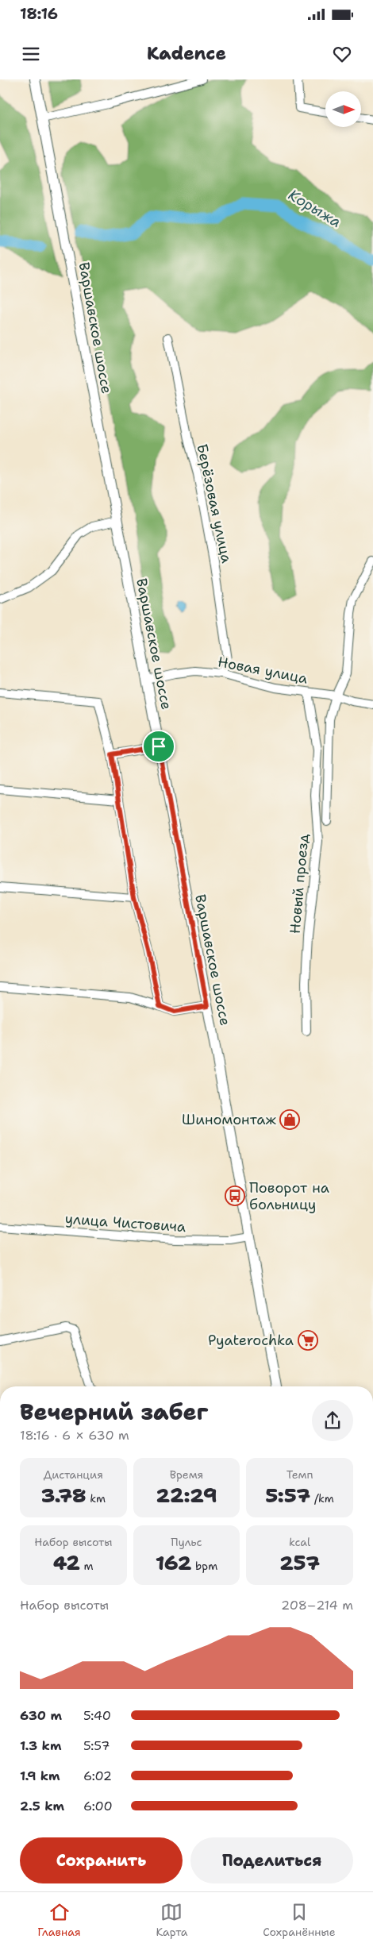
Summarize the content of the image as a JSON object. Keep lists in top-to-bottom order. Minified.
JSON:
{"streets":{"main road":["Варшавское шоссе"],"street":["Берёзовая улица","Новая улица","Новый проезд","улица Чистовича"]},"crossings":[["Варшавское шоссе","Новая улица"],["Варшавское шоссе","улица Чистовича"],["Берёзовая улица","Новая улица"],["Новая улица","Новый проезд"]],"water":["Корыжа"],"places":{"shop":["Шиномонтаж"],"bus stop":["Поворот на больницу"],"supermarket":["Pyaterochka"]},"north":"right","page":{"status":"18:16","header":"Kadence","heading":["Вечерний забег","18:16 · 6 × 630 m"],"stats":[["Дистанция","3.78 km"],["Время","22:29"],["Темп","5:57 /km"],["Набор высоты","42 m"],["Пульс","162 bpm"],["kcal","257"]],"chart":["Набор высоты","208–214 m"],"list":[{"name":"630 m","note":"5:40"},{"name":"1.3 km","note":"5:57"},{"name":"1.9 km","note":"6:02"},{"name":"2.5 km","note":"6:00"}],"buttons":["Сохранить","Поделиться"],"tabs":["Главная","Карта","Сохранённые"]}}
